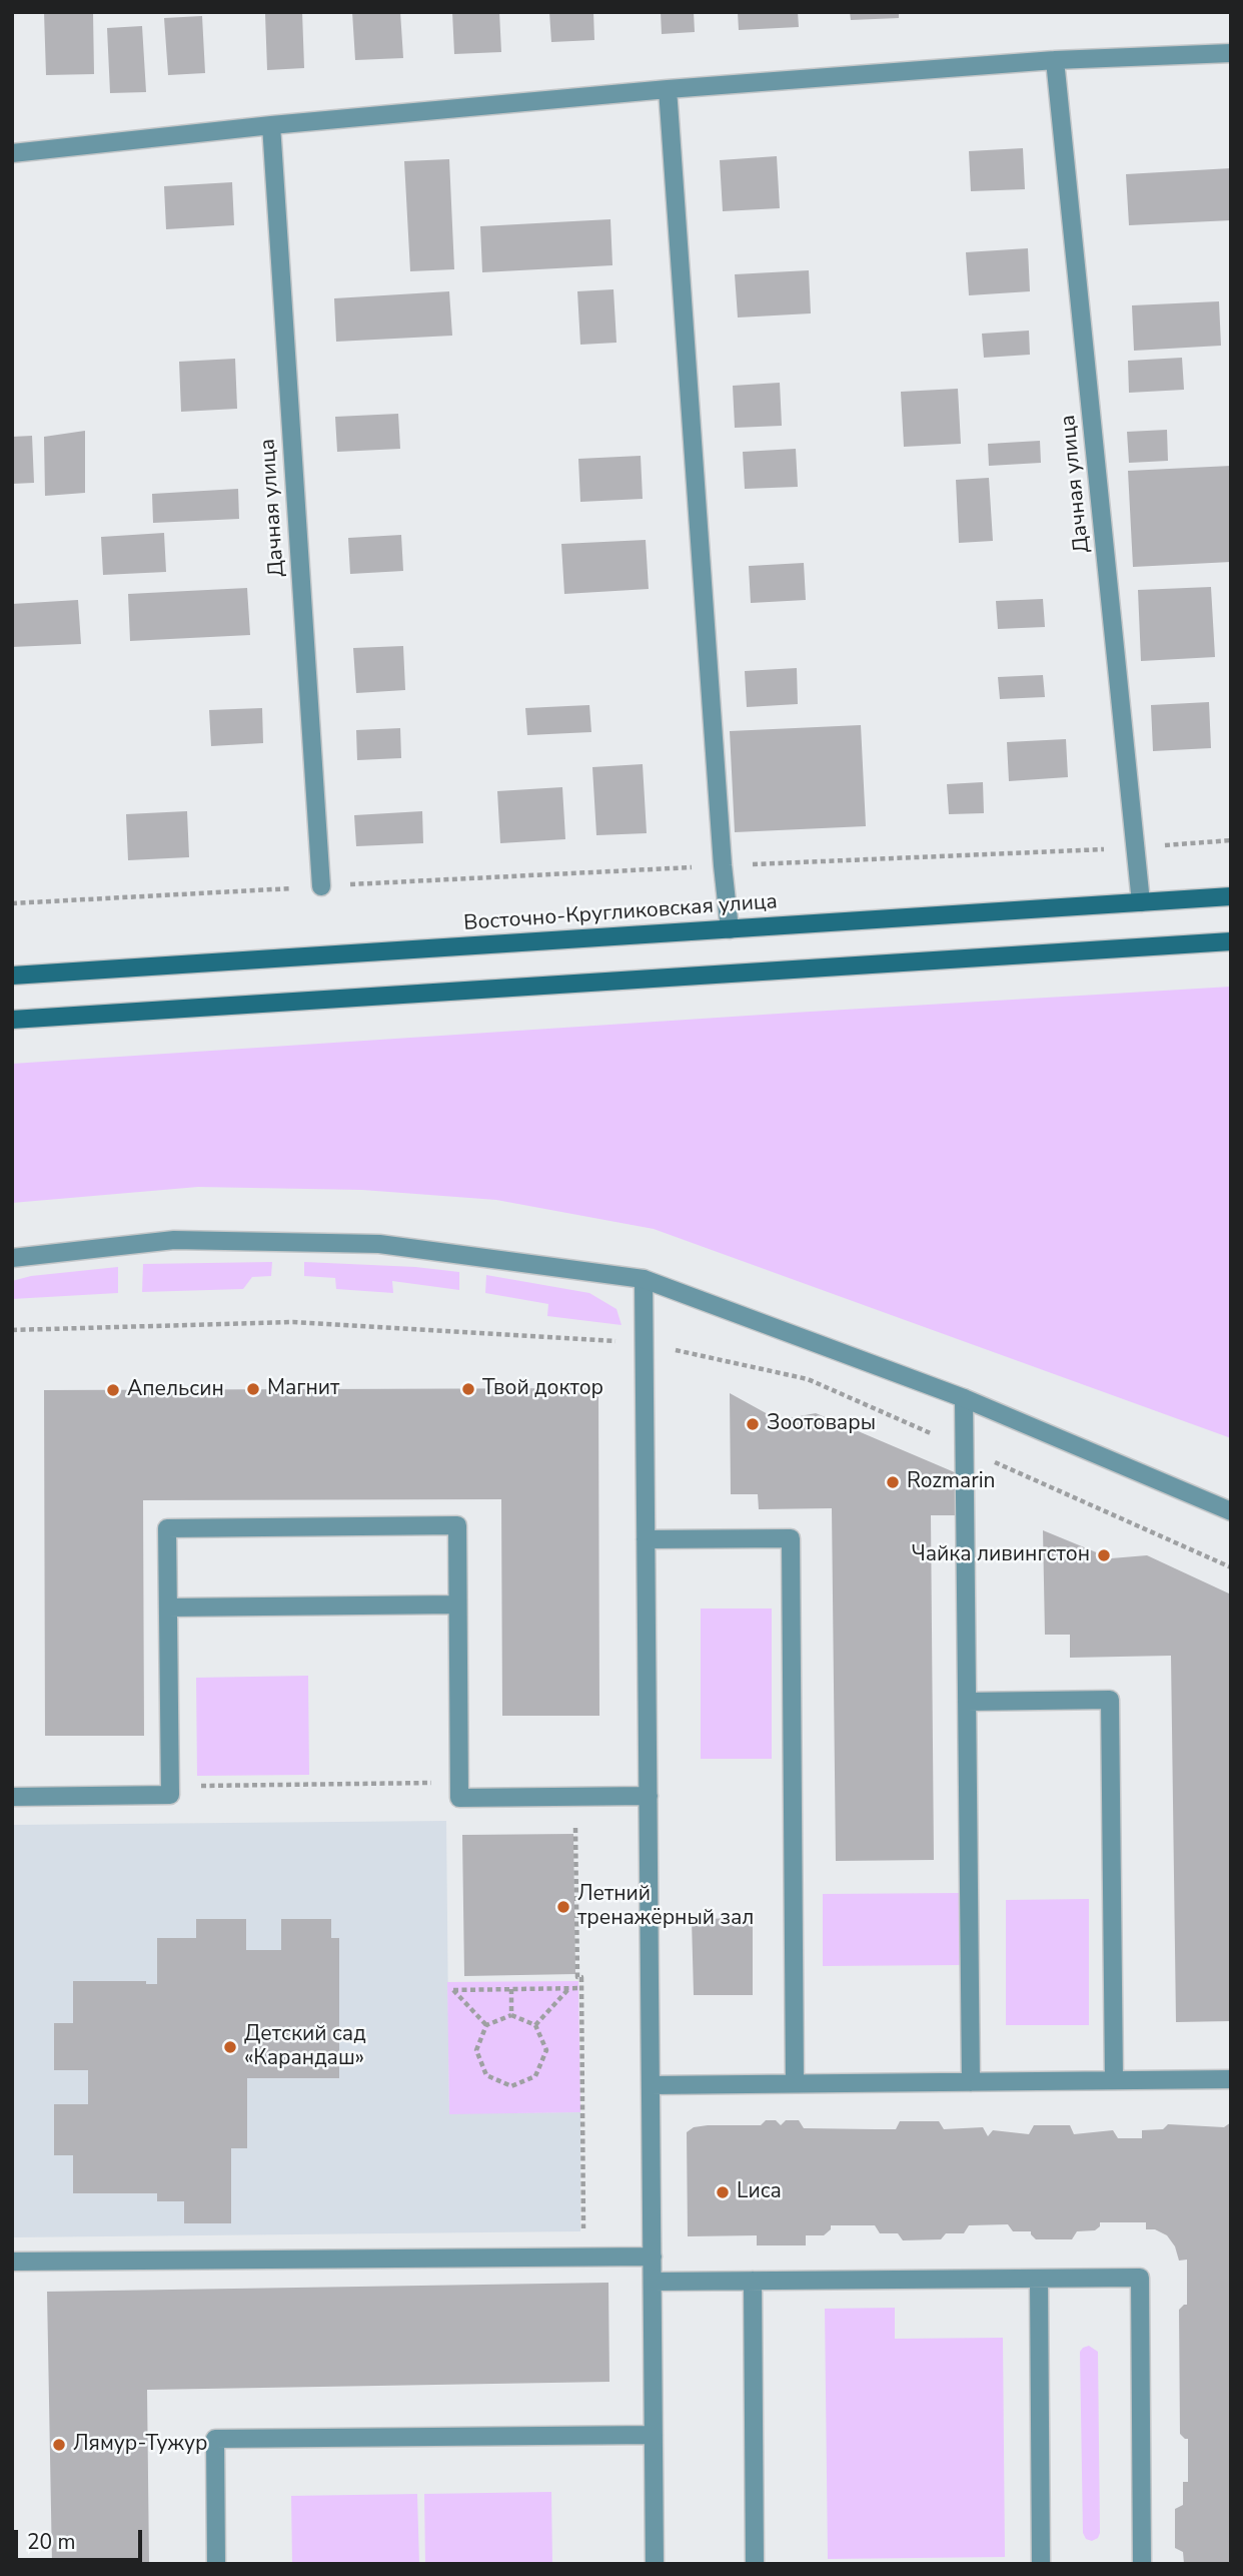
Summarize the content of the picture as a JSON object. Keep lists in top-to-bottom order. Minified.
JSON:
{"streets":{"main road":["Восточно-Кругликовская улица"],"street":["Дачная улица"]},"crossings":[["Дачная улица","Восточно-Кругликовская улица"]],"places":["Магнит","Твой доктор","Апельсин","Зоотовары","Rozmarin","Чайка ливингстон","Летний тренажёрный зал","Детский сад «Карандаш»","Lиса","Лямур-Тужур"],"scale_bar":"20 m"}
